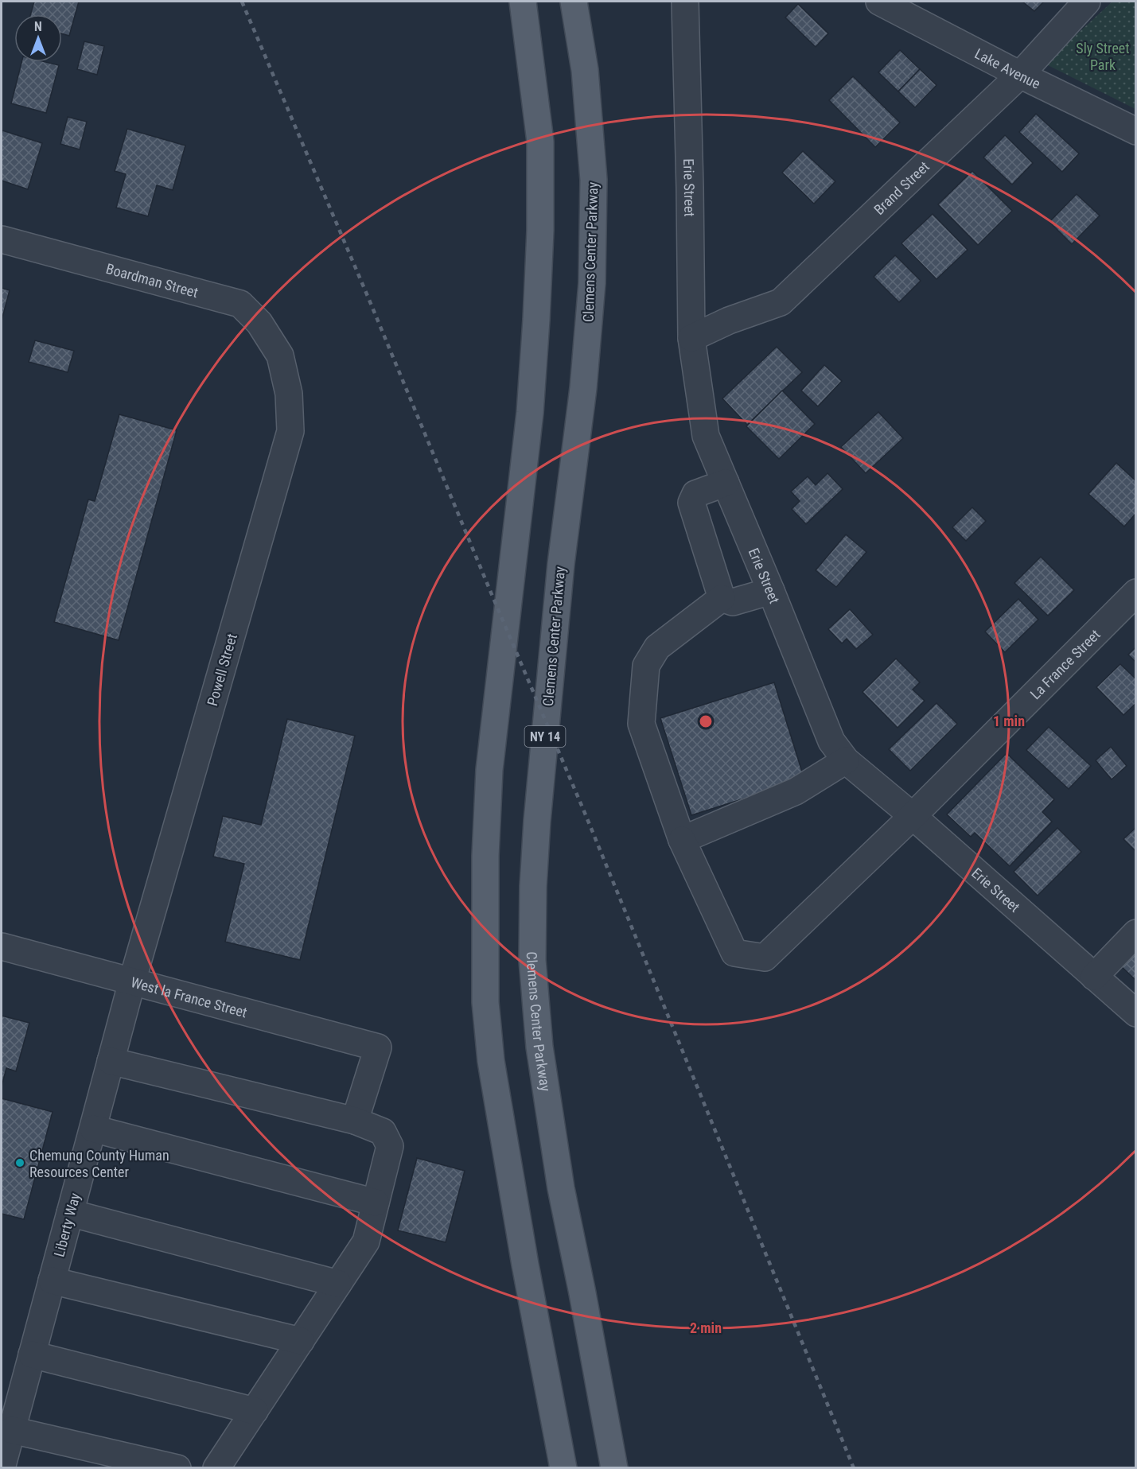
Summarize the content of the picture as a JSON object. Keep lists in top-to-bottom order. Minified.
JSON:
{"streets":{"main road":["Clemens Center Parkway","NY 14"],"street":["Lake Avenue","Erie Street","Brand Street","Boardman Street","La France Street","Powell Street","West la France Street","Liberty Way"]},"crossings":[["Lake Avenue","Brand Street"],["Erie Street","Brand Street"],["Erie Street","La France Street"],["Boardman Street","Powell Street"],["Powell Street","West la France Street"],["Powell Street","Liberty Way"],["West la France Street","Liberty Way"]],"parks":["Sly Street Park"],"places":["Chemung County Human Resources Center"],"north":"top","rings":["1 min","2 min"]}
